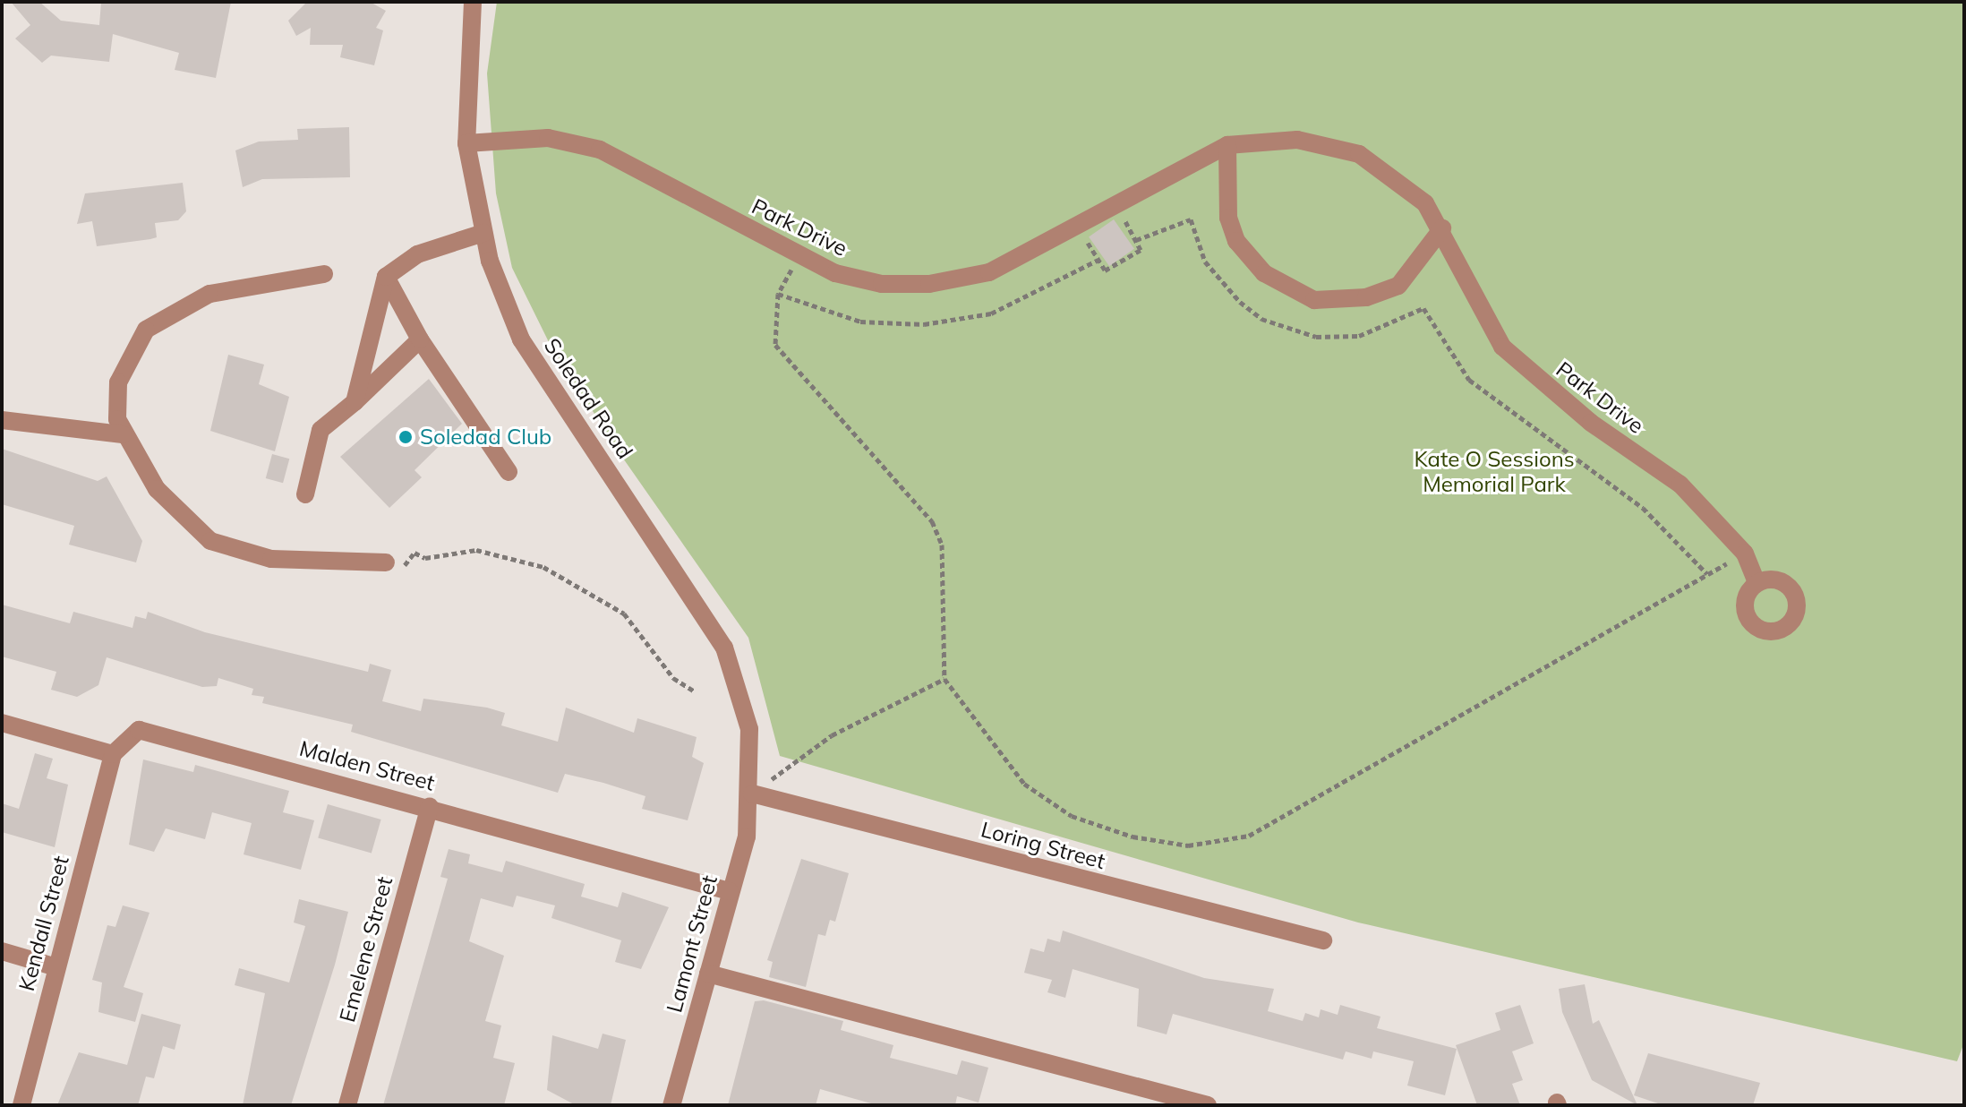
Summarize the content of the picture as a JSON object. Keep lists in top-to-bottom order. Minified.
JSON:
{"streets":{"street":["Park Drive","Soledad Road","Malden Street","Loring Street","Kendall Street","Lamont Street","Emelene Street"]},"crossings":[["Park Drive","Soledad Road"],["Soledad Road","Loring Street"],["Soledad Road","Lamont Street"],["Malden Street","Kendall Street"],["Malden Street","Lamont Street"],["Malden Street","Emelene Street"],["Loring Street","Lamont Street"]],"parks":["Kate O Sessions Memorial Park"],"places":["Soledad Club"]}
